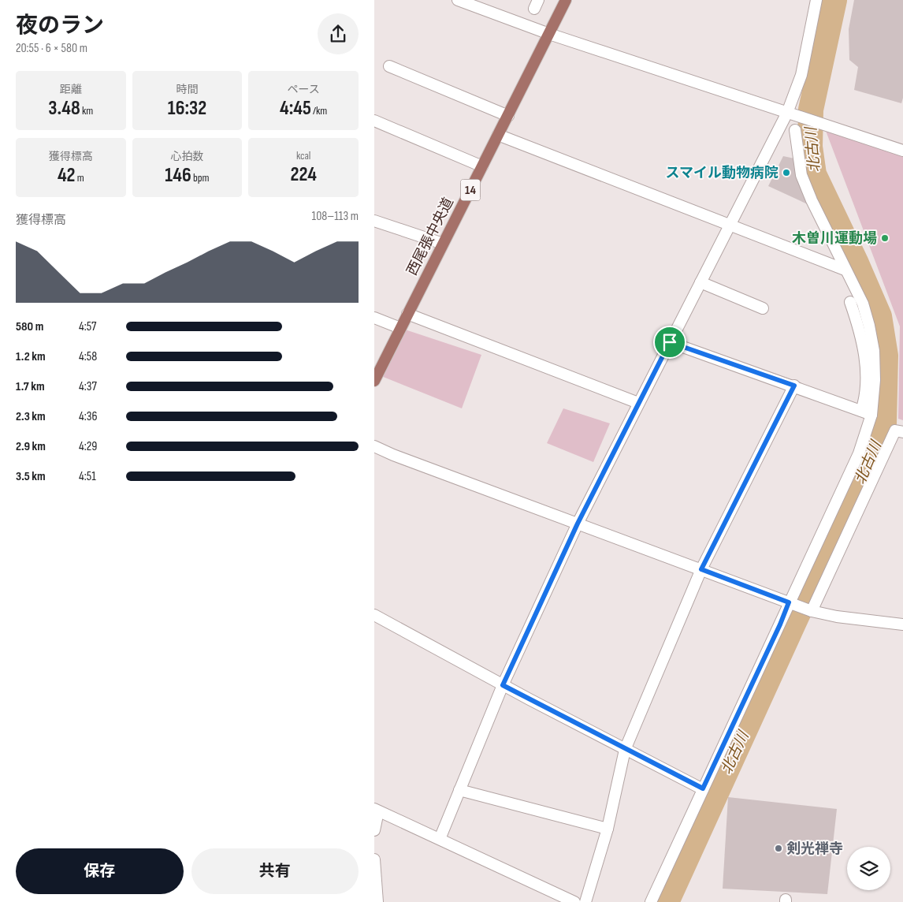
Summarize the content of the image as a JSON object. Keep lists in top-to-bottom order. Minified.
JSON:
{"streets":{"main road":["14","西尾張中央道"]},"water":["北古川"],"places":["スマイル動物病院","木曽川運動場","剣光禅寺"],"page":{"heading":["夜のラン","20:55 · 6 × 580 m"],"stats":[["距離","3.48 km"],["時間","16:32"],["ペース","4:45 /km"],["獲得標高","42 m"],["心拍数","146 bpm"],["kcal","224"]],"chart":["獲得標高","108–113 m"],"list":[{"name":"580 m","note":"4:57"},{"name":"1.2 km","note":"4:58"},{"name":"1.7 km","note":"4:37"},{"name":"2.3 km","note":"4:36"},{"name":"2.9 km","note":"4:29"},{"name":"3.5 km","note":"4:51"}],"buttons":["保存","共有"]}}
